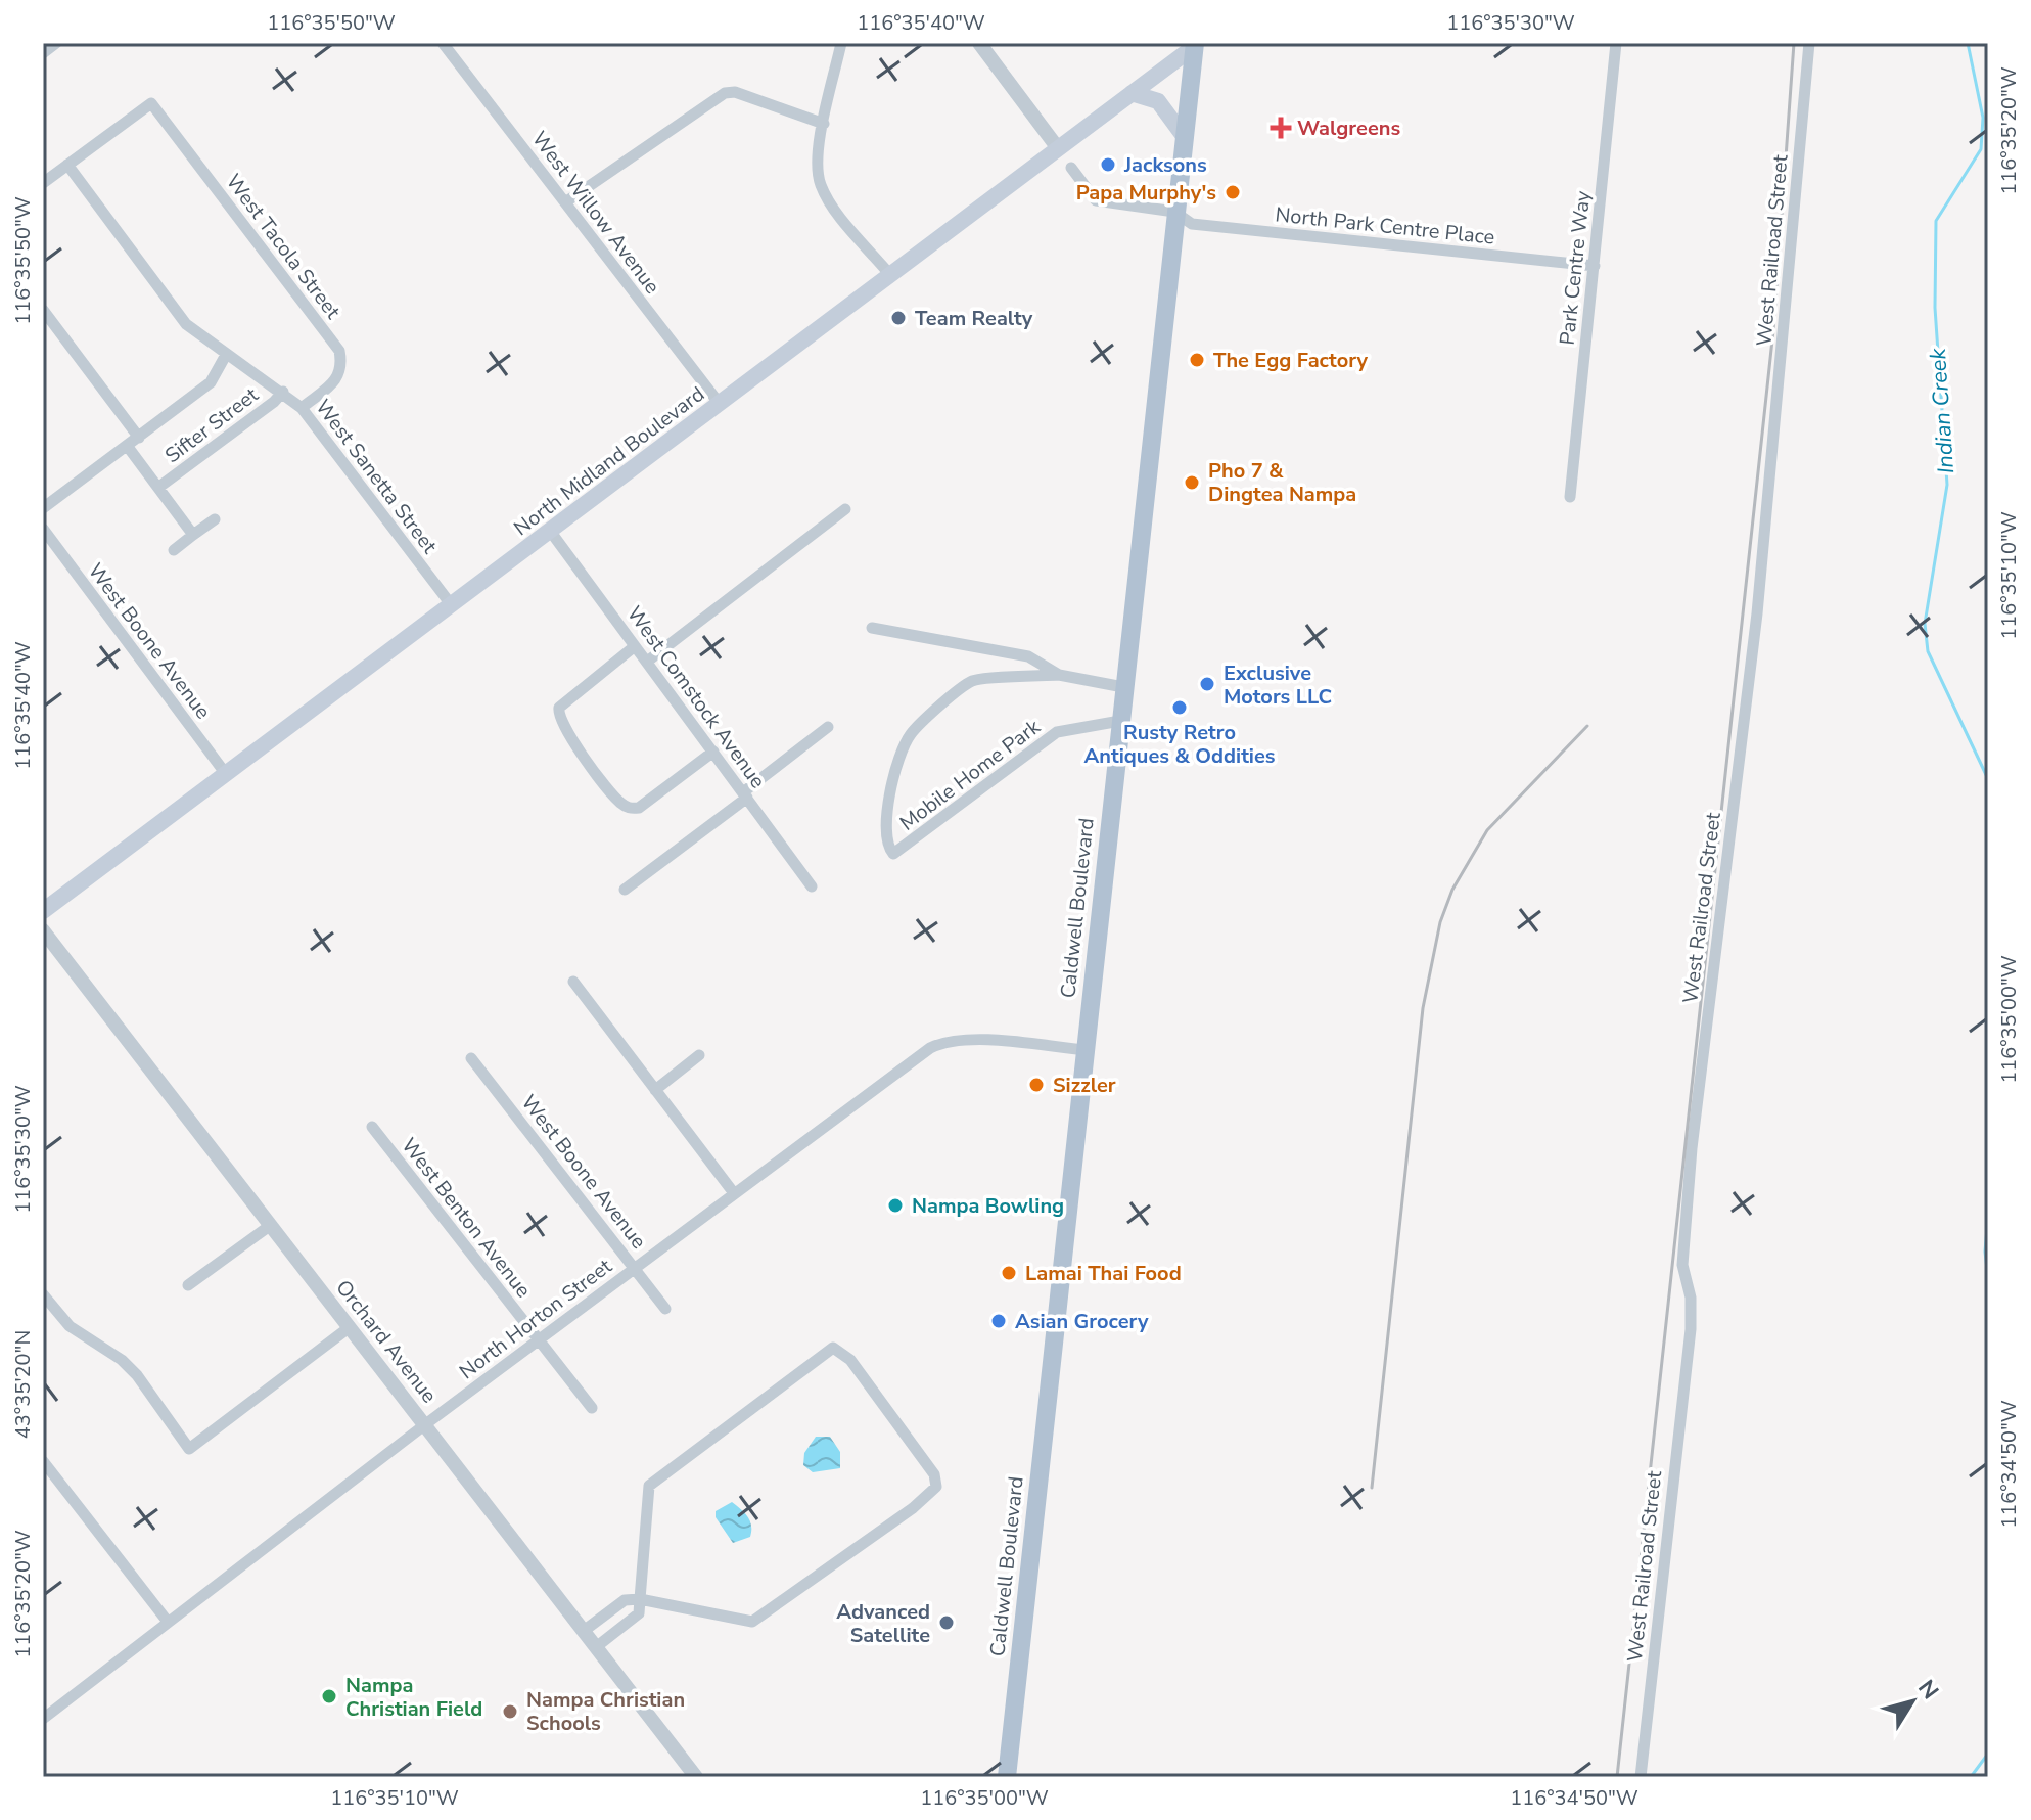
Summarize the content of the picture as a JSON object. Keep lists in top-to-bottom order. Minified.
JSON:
{"streets":{"main road":["North Midland Boulevard","Caldwell Boulevard"],"street":["West Willow Avenue","North Park Centre Place","West Tacola Street","West Railroad Street","Park Centre Way","Sifter Street","West Sanetta Street","West Boone Avenue","West Comstock Avenue","Mobile Home Park","West Benton Avenue","North Horton Street","Orchard Avenue"]},"crossings":[["West Willow Avenue","North Midland Boulevard"],["North Park Centre Place","Park Centre Way"],["North Park Centre Place","Caldwell Boulevard"],["West Tacola Street","West Sanetta Street"],["Sifter Street","West Sanetta Street"],["North Midland Boulevard","West Sanetta Street"],["North Midland Boulevard","West Boone Avenue"],["North Midland Boulevard","West Comstock Avenue"],["North Midland Boulevard","Caldwell Boulevard"],["West Boone Avenue","North Horton Street"],["Mobile Home Park","Caldwell Boulevard"],["Caldwell Boulevard","North Horton Street"],["West Benton Avenue","North Horton Street"],["North Horton Street","Orchard Avenue"]],"water":["Indian Creek"],"places":{"health":["Walgreens"],"other":["Jacksons","Papa Murphy's","Team Realty","The Egg Factory","Pho 7 & Dingtea Nampa","Exclusive Motors LLC","Rusty Retro Antiques & Oddities","Sizzler","Nampa Bowling","Lamai Thai Food","Asian Grocery","Advanced Satellite","Nampa Christian Field","Nampa Christian Schools"]},"north":"top right","coordinates":["116°35'50\"W","116°35'40\"W","116°35'30\"W","116°35'20\"W","116°35'10\"W","116°35'00\"W","43°35'20\"N","116°34'50\"W"]}
